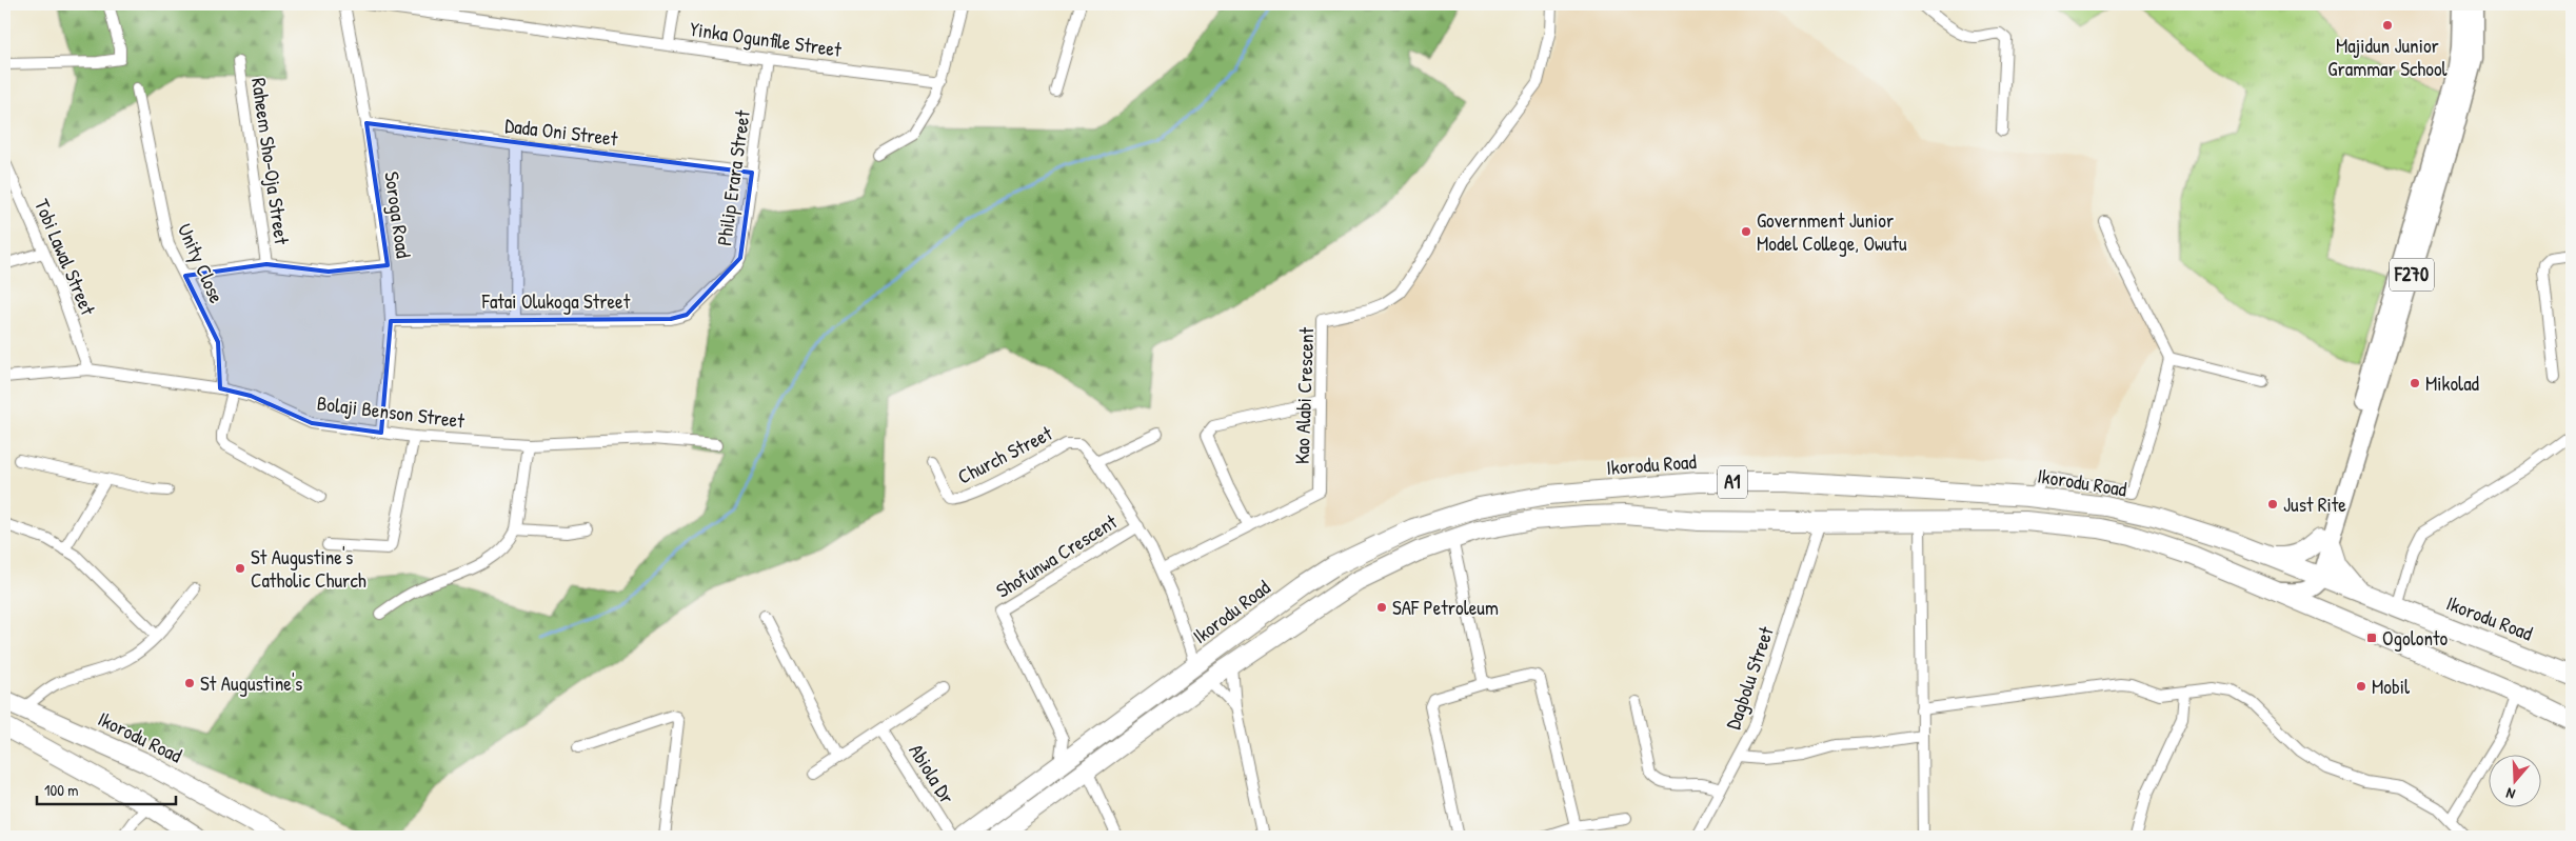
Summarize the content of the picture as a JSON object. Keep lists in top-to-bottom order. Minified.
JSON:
{"streets":{"highway":["Ikorodu Road","A1"],"main road":["F270"],"street":["Yinka Ogunfile Street","Dada Oni Street","Raheem Sho-Oja Street","Philip Erara Street","Soroga Road","Tobi Lawal Street","Unity Close","Fatai Olukoga Street","Kao Alabi Crescent","Bolaji Benson Street","Church Street","Shofunwa Crescent","Dagbolu Street","Abiola Dr"]},"crossings":[["Yinka Ogunfile Street","Philip Erara Street"],["Dada Oni Street","Philip Erara Street"],["Dada Oni Street","Soroga Road"],["Philip Erara Street","Fatai Olukoga Street"],["Soroga Road","Fatai Olukoga Street"],["Soroga Road","Bolaji Benson Street"],["Tobi Lawal Street","Bolaji Benson Street"],["Unity Close","Bolaji Benson Street"],["F270","Ikorodu Road"],["Kao Alabi Crescent","Church Street"],["Church Street","Ikorodu Road"],["Church Street","Shofunwa Crescent"],["Ikorodu Road","Shofunwa Crescent"],["A1","Dagbolu Street"]],"places":{"other":["Majidun Junior Grammar School","Government Junior Model College, Owutu","Mikolad","Just Rite","St Augustine's Catholic Church","SAF Petroleum","St Augustine's","Mobil"],"transit":["Ogolonto"]},"scale_bar":"100 m","north":"bottom"}
